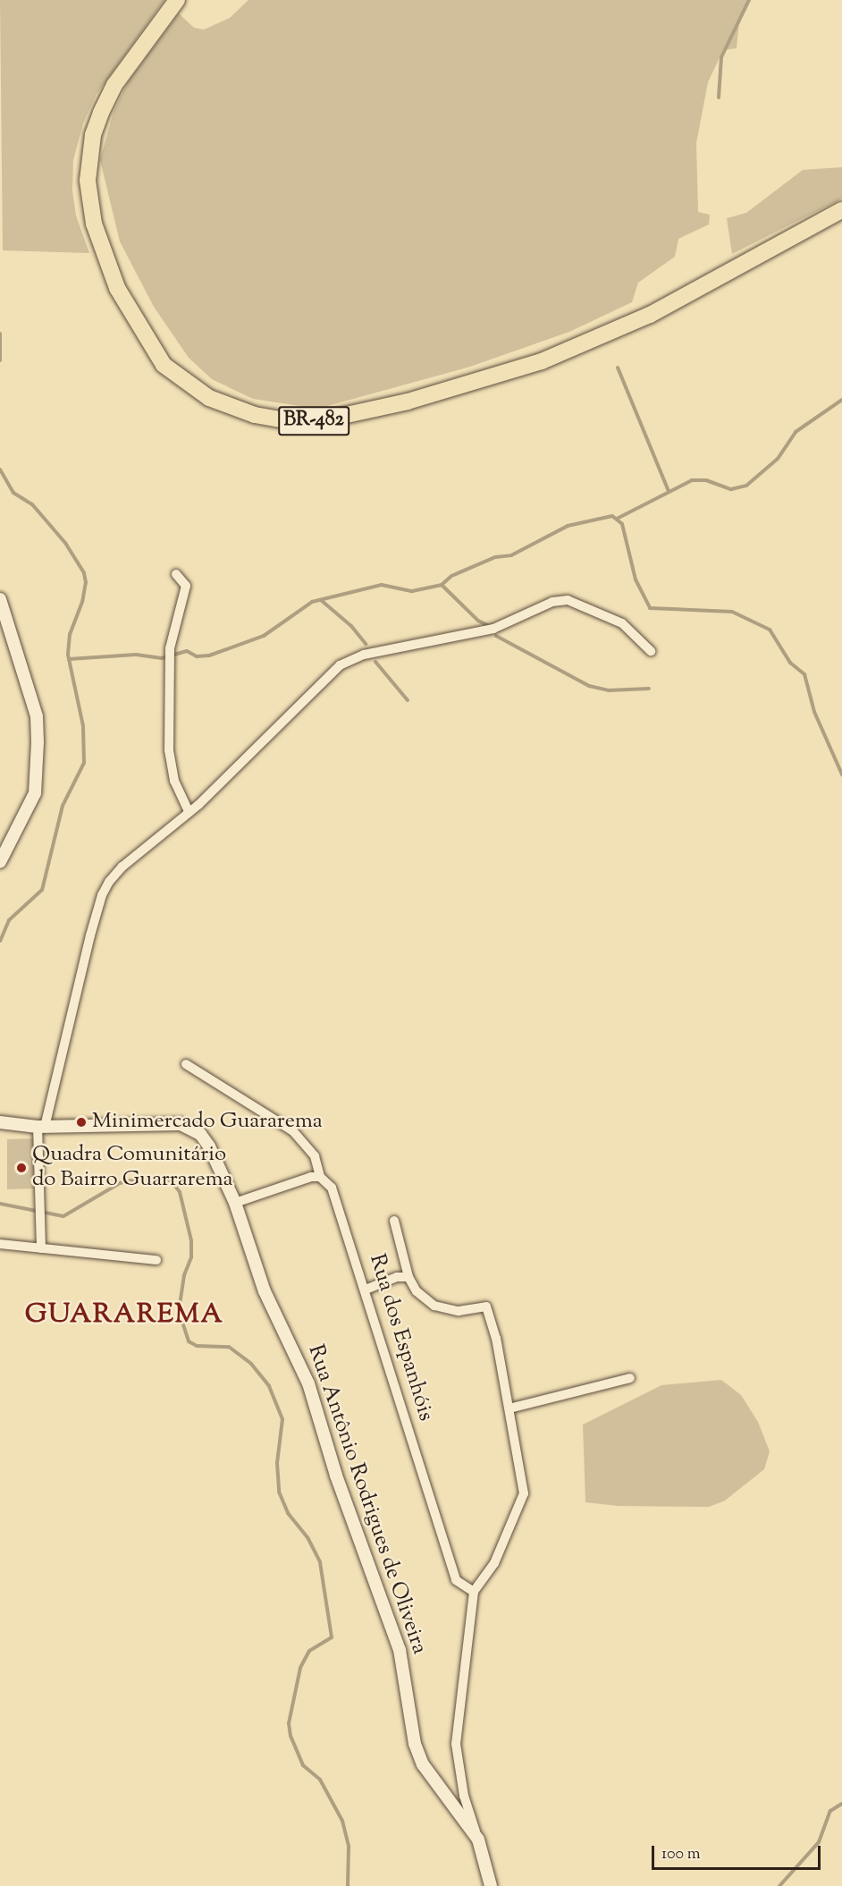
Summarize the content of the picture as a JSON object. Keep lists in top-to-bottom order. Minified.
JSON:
{"streets":{"highway":["BR-482"],"street":["Rua dos Espanhóis","Rua Antônio Rodrigues de Oliveira"]},"districts":["GUARAREMA"],"places":["Minimercado Guararema","Quadra Comunitário do Bairro Guarrarema"],"scale_bar":"100 m"}
